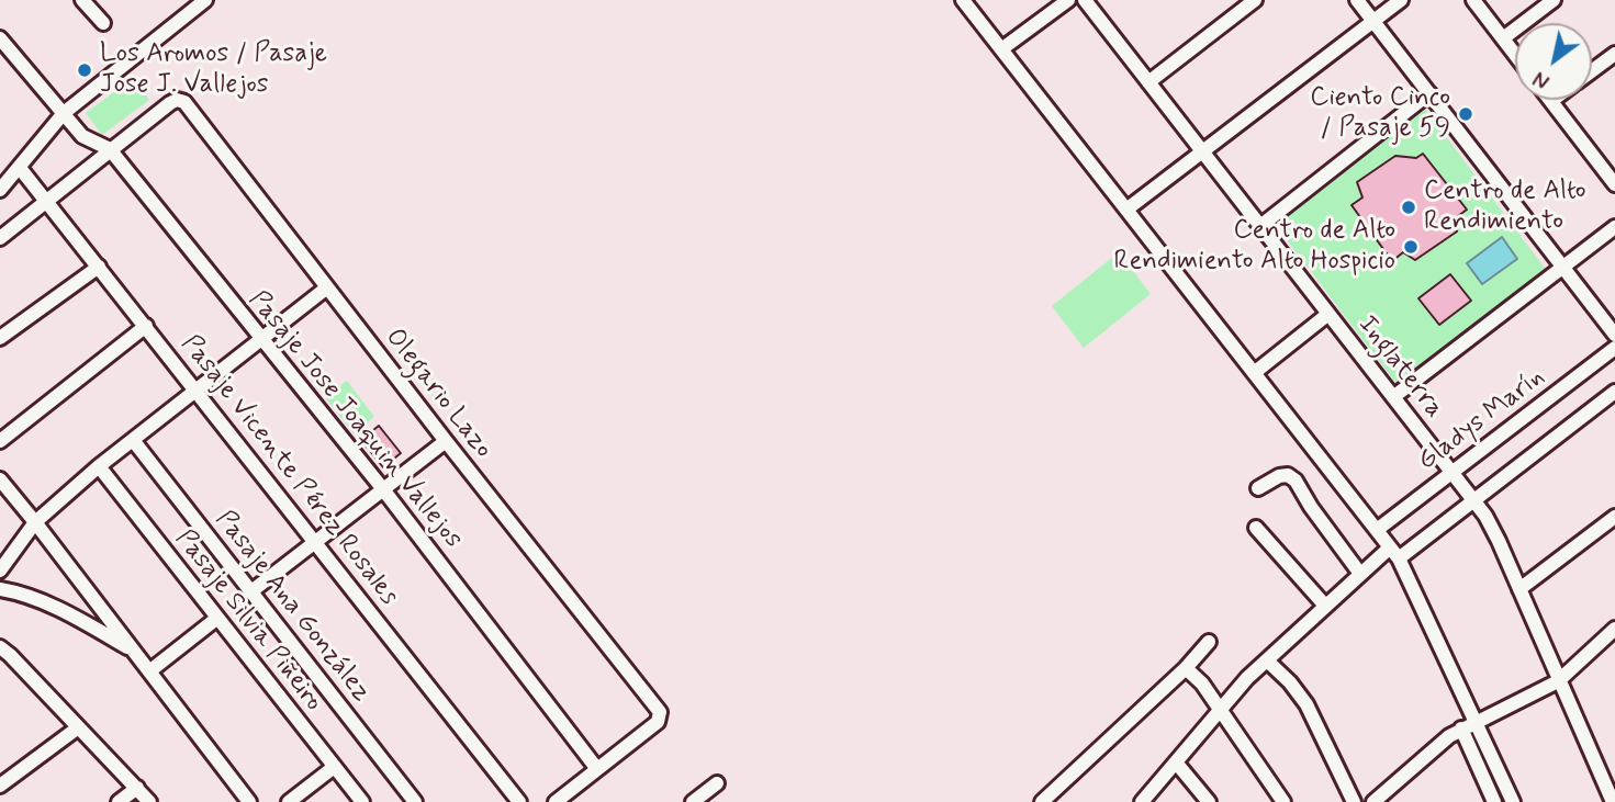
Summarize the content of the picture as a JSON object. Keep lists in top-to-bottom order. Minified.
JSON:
{"streets":{"street":["Inglaterra","Olegario Lazo","Pasaje Jose Joaquin Vallejos","Gladys Marín","Pasaje Vicente Pérez Rosales","Pasaje Ana González","Pasaje Silvia Piñeiro"]},"crossings":[["Inglaterra","Gladys Marín"],["Olegario Lazo","Pasaje Jose Joaquin Vallejos"]],"places":["Los Aromos / Pasaje Jose J. Vallejos","Ciento Cinco / Pasaje 59","Centro de Alto Rendimiento","Centro de Alto Rendimiento Alto Hospicio"],"north":"bottom left"}
